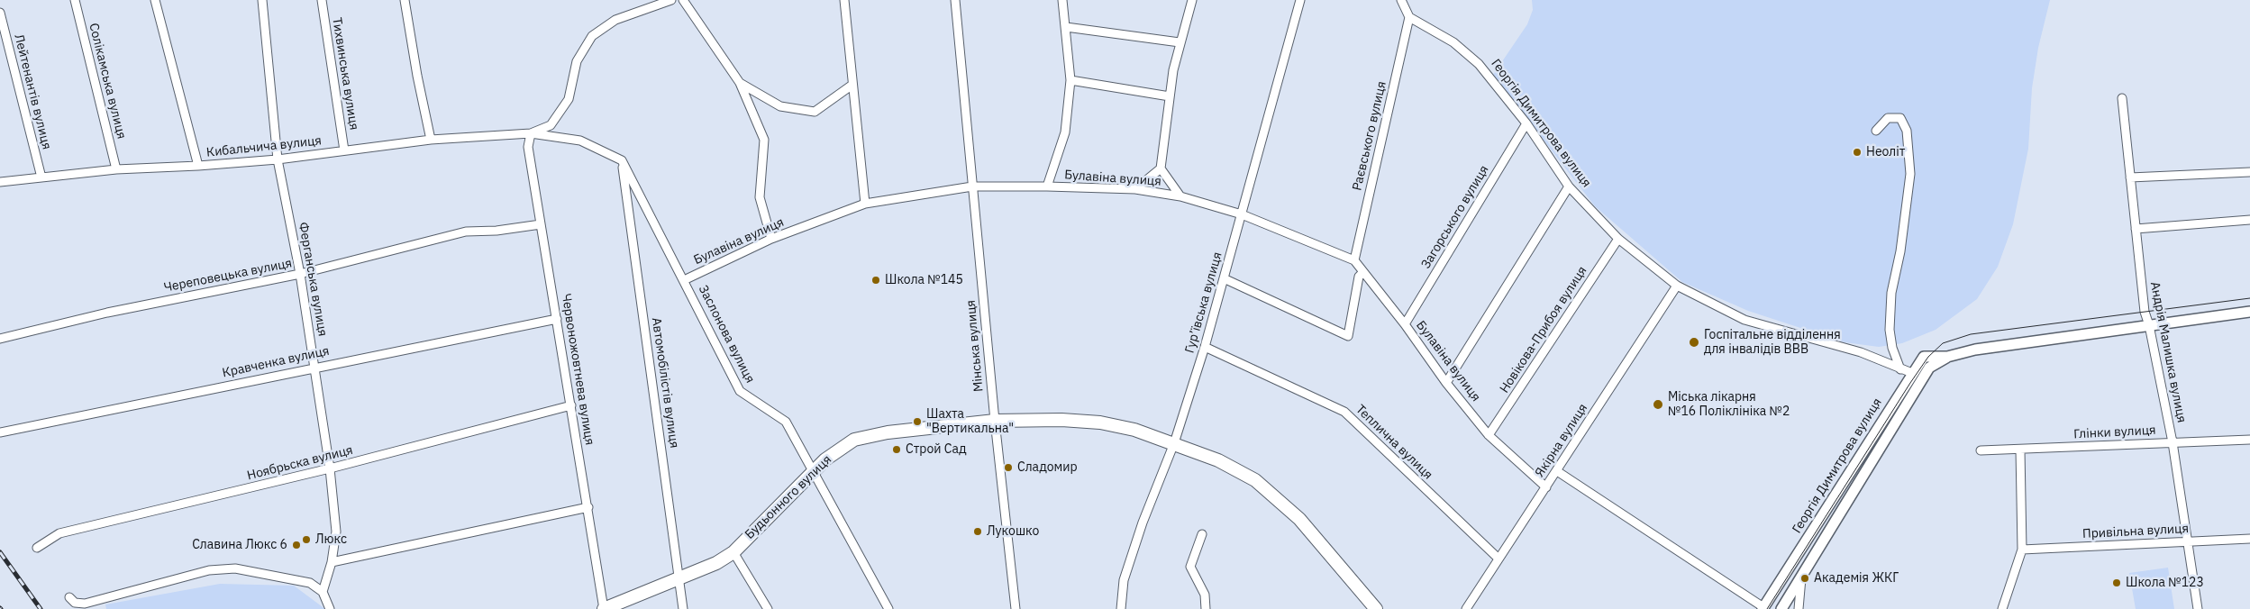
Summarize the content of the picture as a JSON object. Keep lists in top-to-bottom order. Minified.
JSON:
{"streets":{"main road":["Будьонного вулиця"],"street":["Тихвинська вулиця","Солікамська вулиця","Лейтенантів вулиця","Георгія Димитрова вулиця","Раєвського вулиця","Кибальчича вулиця","Булавіна вулиця","Загорського вулиця","Череповецька вулиця","Ферганська вулиця","Гур’ївська вулиця","Новікова-Прибоя вулиця","Заслонова вулиця","Мінська вулиця","Андрія Малишка вулиця","Кравченка вулиця","Червоножовтнева вулиця","Автомобілістів вулиця","Глінки вулиця","Якірна вулиця","Теплична вулиця","Ноябрьска вулиця","Привільна вулиця"]},"crossings":[["Тихвинська вулиця","Кибальчича вулиця"],["Солікамська вулиця","Кибальчича вулиця"],["Лейтенантів вулиця","Кибальчича вулиця"],["Георгія Димитрова вулиця","Раєвського вулиця"],["Георгія Димитрова вулиця","Загорського вулиця"],["Георгія Димитрова вулиця","Новікова-Прибоя вулиця"],["Георгія Димитрова вулиця","Андрія Малишка вулиця"],["Георгія Димитрова вулиця","Якірна вулиця"],["Раєвського вулиця","Булавіна вулиця"],["Кибальчича вулиця","Ферганська вулиця"],["Кибальчича вулиця","Червоножовтнева вулиця"],["Булавіна вулиця","Загорського вулиця"],["Булавіна вулиця","Гур’ївська вулиця"],["Булавіна вулиця","Новікова-Прибоя вулиця"],["Булавіна вулиця","Заслонова вулиця"],["Булавіна вулиця","Мінська вулиця"],["Булавіна вулиця","Якірна вулиця"],["Череповецька вулиця","Ферганська вулиця"],["Череповецька вулиця","Червоножовтнева вулиця"],["Ферганська вулиця","Кравченка вулиця"],["Ферганська вулиця","Ноябрьска вулиця"],["Гур’ївська вулиця","Теплична вулиця"],["Гур’ївська вулиця","Будьонного вулиця"],["Заслонова вулиця","Автомобілістів вулиця"],["Заслонова вулиця","Будьонного вулиця"],["Мінська вулиця","Будьонного вулиця"],["Андрія Малишка вулиця","Глінки вулиця"],["Андрія Малишка вулиця","Привільна вулиця"],["Кравченка вулиця","Червоножовтнева вулиця"],["Червоножовтнева вулиця","Ноябрьска вулиця"],["Червоножовтнева вулиця","Будьонного вулиця"],["Автомобілістів вулиця","Будьонного вулиця"],["Якірна вулиця","Теплична вулиця"]],"places":["Неоліт","Школа №145","Госпітальне відділення для інвалідів ВВВ","Міська лікарня №16 Поліклініка №2","Шахта \"Вертикальна\"","Строй Сад","Сладомир","Лукошко","Люкс","Славина Люкс 6","Академія ЖКГ","Школа №123"]}
